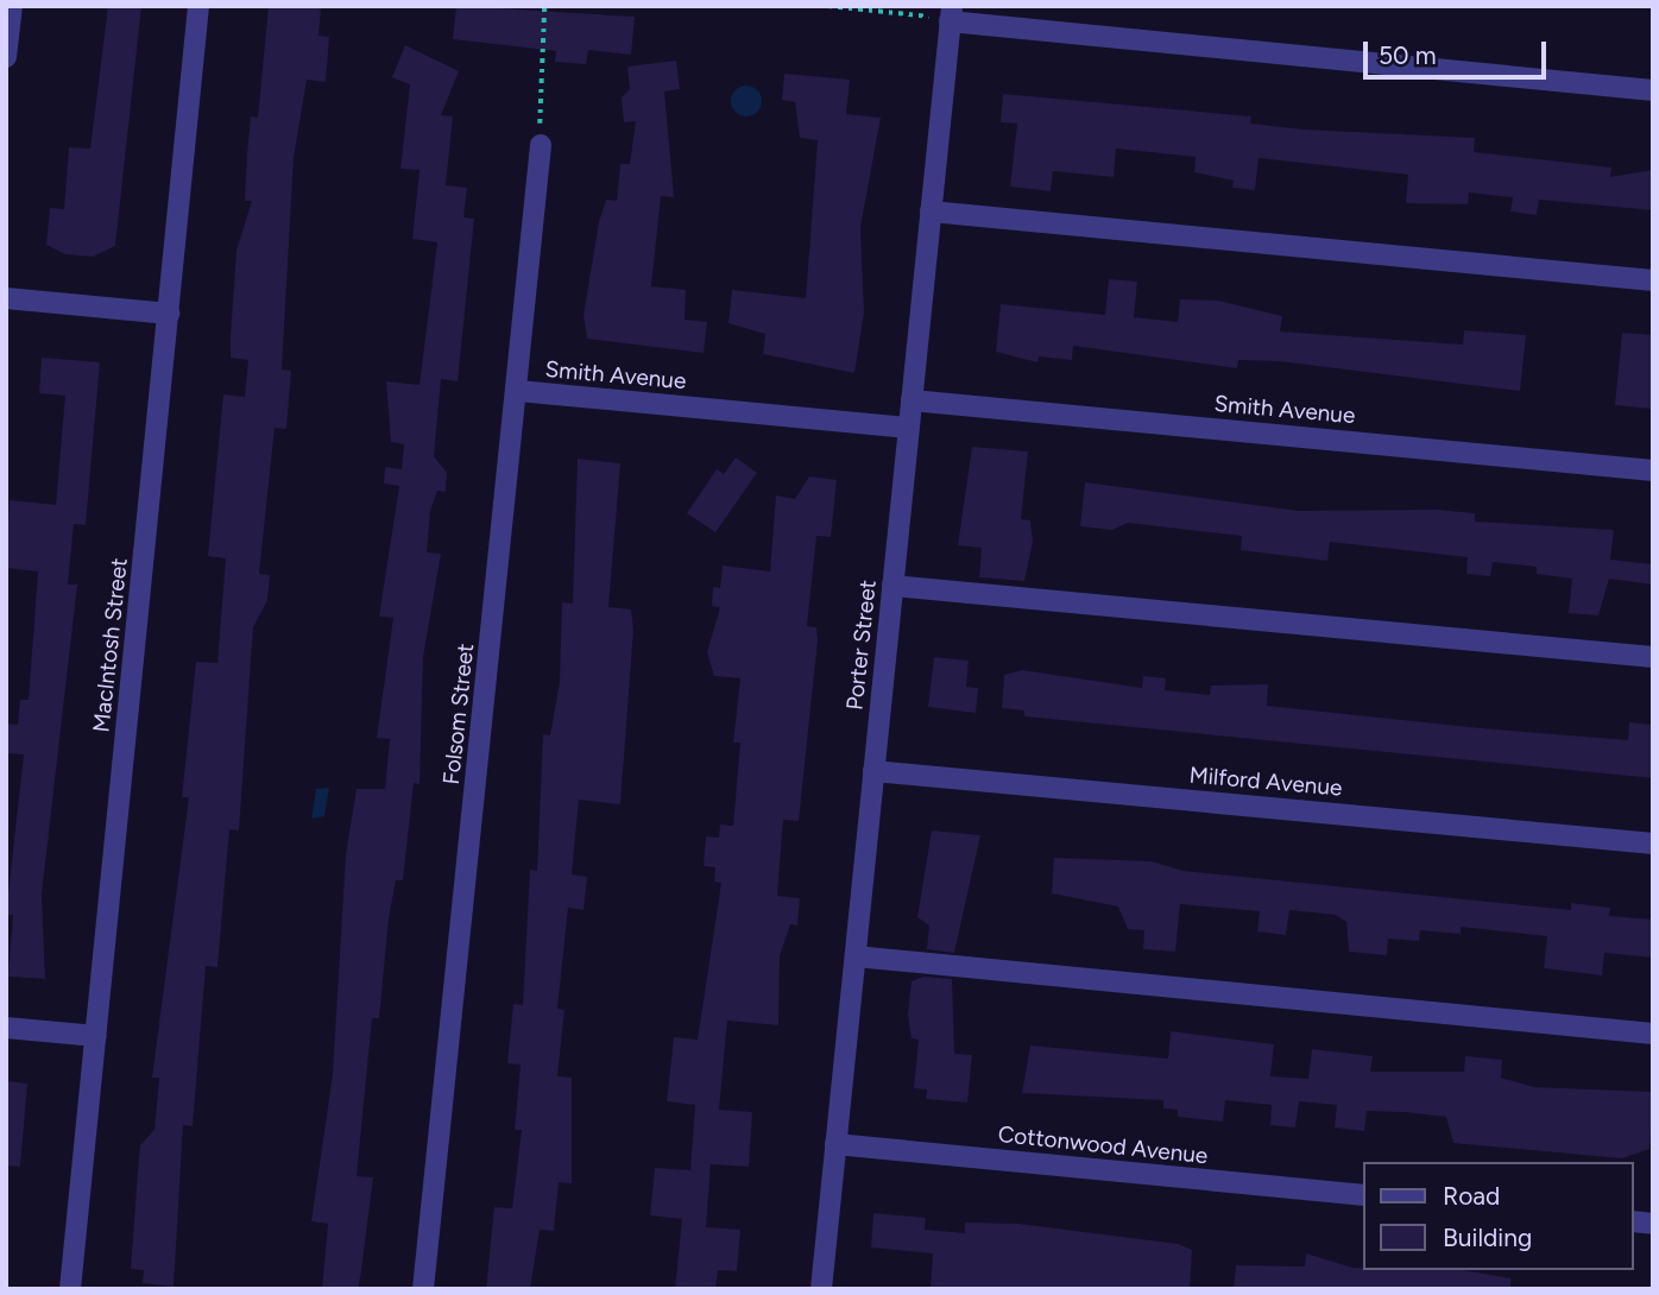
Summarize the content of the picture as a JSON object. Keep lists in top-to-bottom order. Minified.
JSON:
{"streets":{"street":["Smith Avenue","MacIntosh Street","Porter Street","Folsom Street","Milford Avenue","Cottonwood Avenue"]},"crossings":[["Smith Avenue","Porter Street"],["Smith Avenue","Folsom Street"],["Porter Street","Milford Avenue"],["Porter Street","Cottonwood Avenue"]],"legend":["Road","Building"],"scale_bar":"50 m"}
